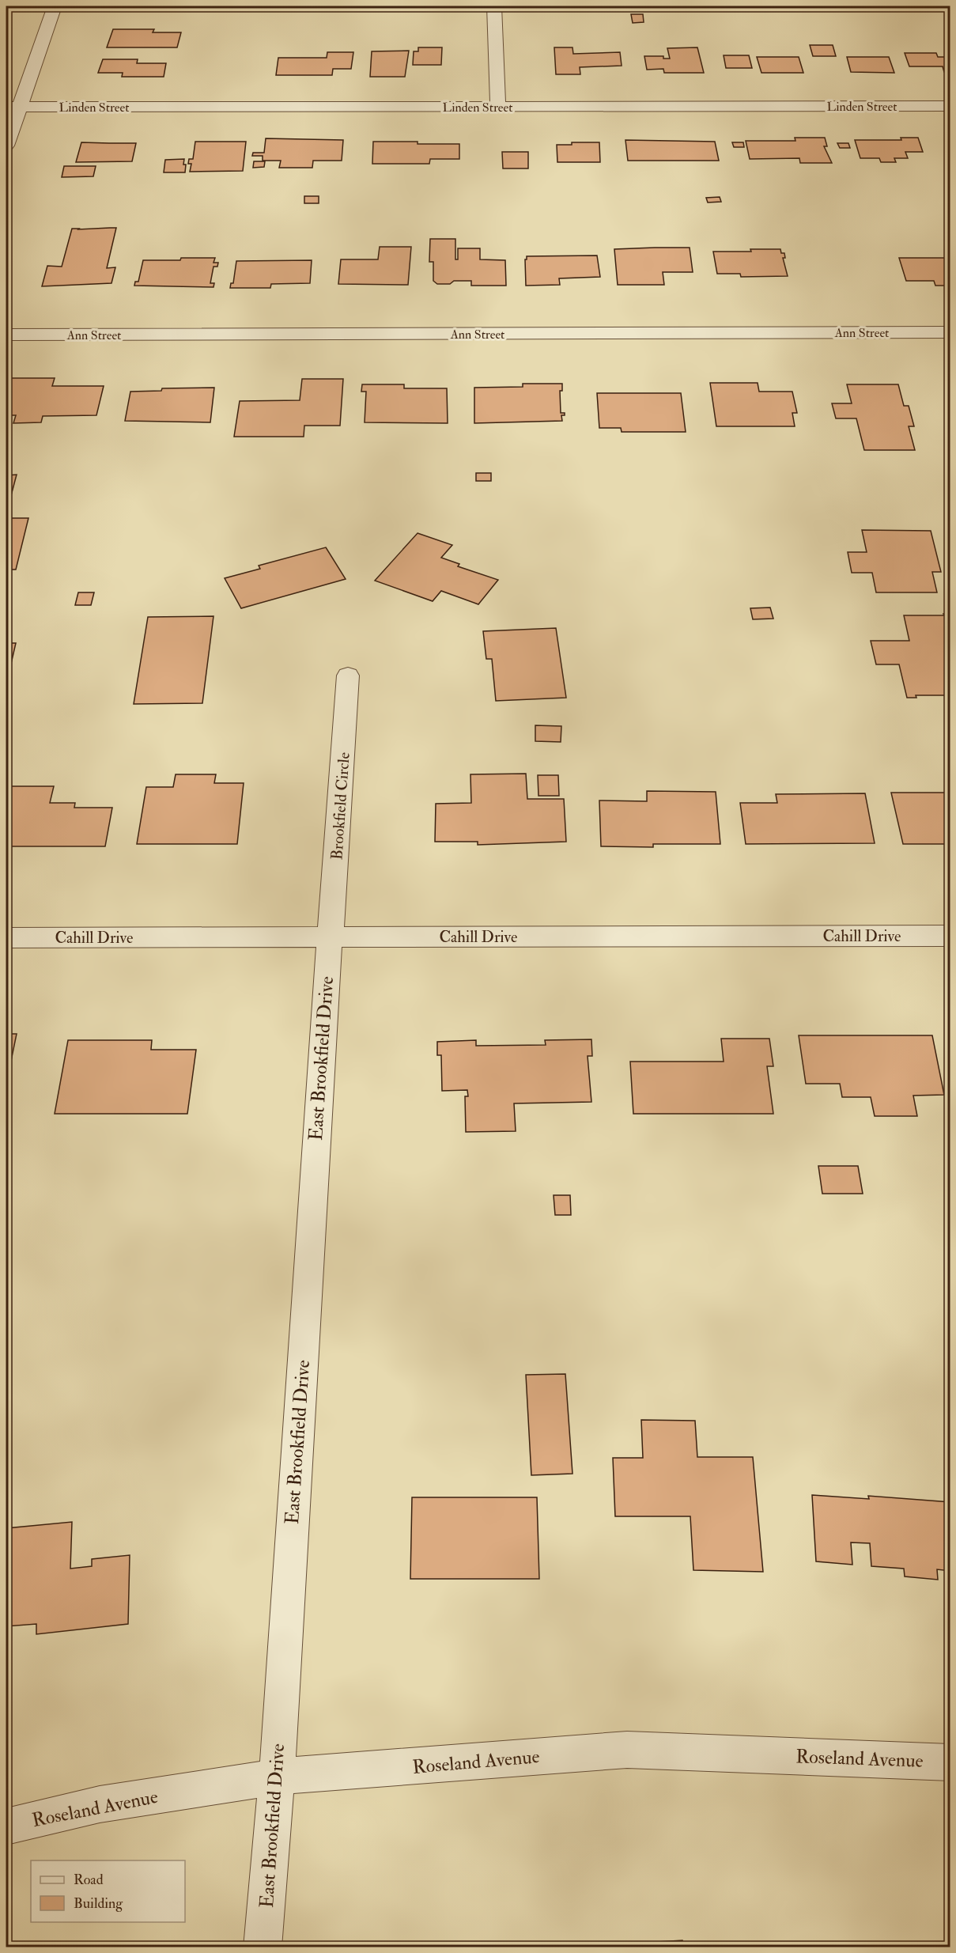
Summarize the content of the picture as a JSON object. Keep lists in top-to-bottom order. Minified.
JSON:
{"streets":{"street":["Linden Street","Ann Street","Brookfield Circle","Cahill Drive","East Brookfield Drive","Roseland Avenue"]},"crossings":[["Brookfield Circle","Cahill Drive"],["Brookfield Circle","East Brookfield Drive"],["Cahill Drive","East Brookfield Drive"],["East Brookfield Drive","Roseland Avenue"]],"legend":["Road","Building"]}
